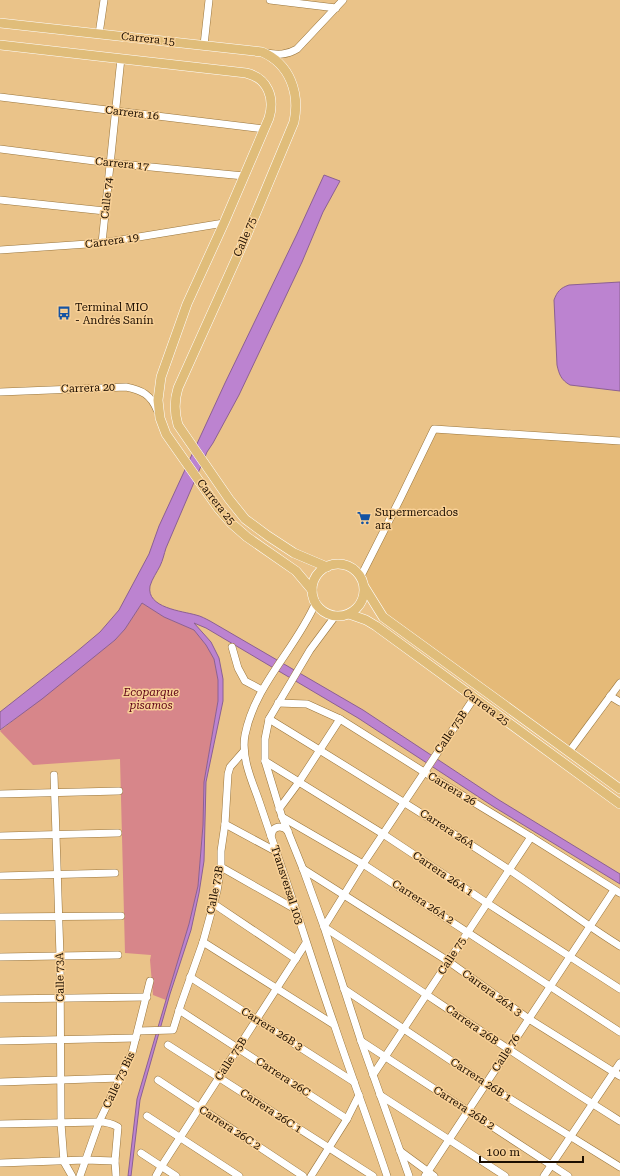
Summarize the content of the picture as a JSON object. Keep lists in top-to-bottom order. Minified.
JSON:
{"streets":{"main road":["Carrera 15","Calle 75","Carrera 25"],"street":["Carrera 16","Carrera 17","Calle 74","Carrera 19","Carrera 20","Calle 75B","Carrera 26","Carrera 26A","Carrera 26A 1","Transversal 103","Calle 73B","Carrera 26A 2","Calle 73A","Carrera 26A 3","Carrera 26B","Carrera 26B 3","Calle 76","Carrera 26C","Calle 73 Bis","Carrera 26B 1","Carrera 26B 2","Carrera 26C 1","Carrera 26C 2"]},"crossings":[["Carrera 15","Carrera 16"],["Carrera 15","Calle 74"],["Carrera 15","Calle 75"],["Carrera 16","Calle 74"],["Carrera 17","Calle 74"],["Calle 74","Carrera 19"],["Calle 75","Carrera 25"],["Calle 75","Carrera 26"],["Calle 75","Carrera 26A"],["Calle 75","Carrera 26A 1"],["Calle 75","Transversal 103"],["Calle 75","Carrera 26A 2"],["Calle 75","Carrera 26A 3"],["Calle 75","Carrera 26B"],["Calle 75","Carrera 26B 1"],["Calle 75","Carrera 26B 2"],["Carrera 19","Carrera 25"],["Carrera 20","Carrera 25"],["Carrera 25","Calle 75B"],["Carrera 25","Transversal 103"],["Calle 75B","Carrera 26"],["Calle 75B","Carrera 26A"],["Calle 75B","Carrera 26A 1"],["Calle 75B","Transversal 103"],["Calle 75B","Carrera 26A 2"],["Calle 75B","Carrera 26A 3"],["Calle 75B","Carrera 26B"],["Calle 75B","Carrera 26B 3"],["Calle 75B","Carrera 26C"],["Calle 75B","Carrera 26C 1"],["Calle 75B","Carrera 26C 2"],["Carrera 26","Transversal 103"],["Carrera 26","Calle 76"],["Carrera 26A","Transversal 103"],["Carrera 26A","Calle 76"],["Carrera 26A 1","Transversal 103"],["Carrera 26A 1","Calle 76"],["Transversal 103","Calle 73B"],["Transversal 103","Carrera 26A 2"],["Transversal 103","Carrera 26A 3"],["Transversal 103","Carrera 26B"],["Transversal 103","Carrera 26B 3"],["Transversal 103","Carrera 26B 1"],["Transversal 103","Carrera 26B 2"],["Calle 73B","Carrera 26B 3"],["Calle 73B","Carrera 26C"],["Calle 73B","Calle 73 Bis"],["Carrera 26A 2","Calle 76"],["Carrera 26A 3","Calle 76"],["Carrera 26B","Calle 76"],["Calle 76","Carrera 26B 1"],["Calle 76","Carrera 26B 2"]],"parks":["Ecoparque pisamos"],"places":{"bus stop":["Terminal MIO - Andrés Sanín"],"supermarket":["Supermercados ara"]},"scale_bar":"100 m"}
